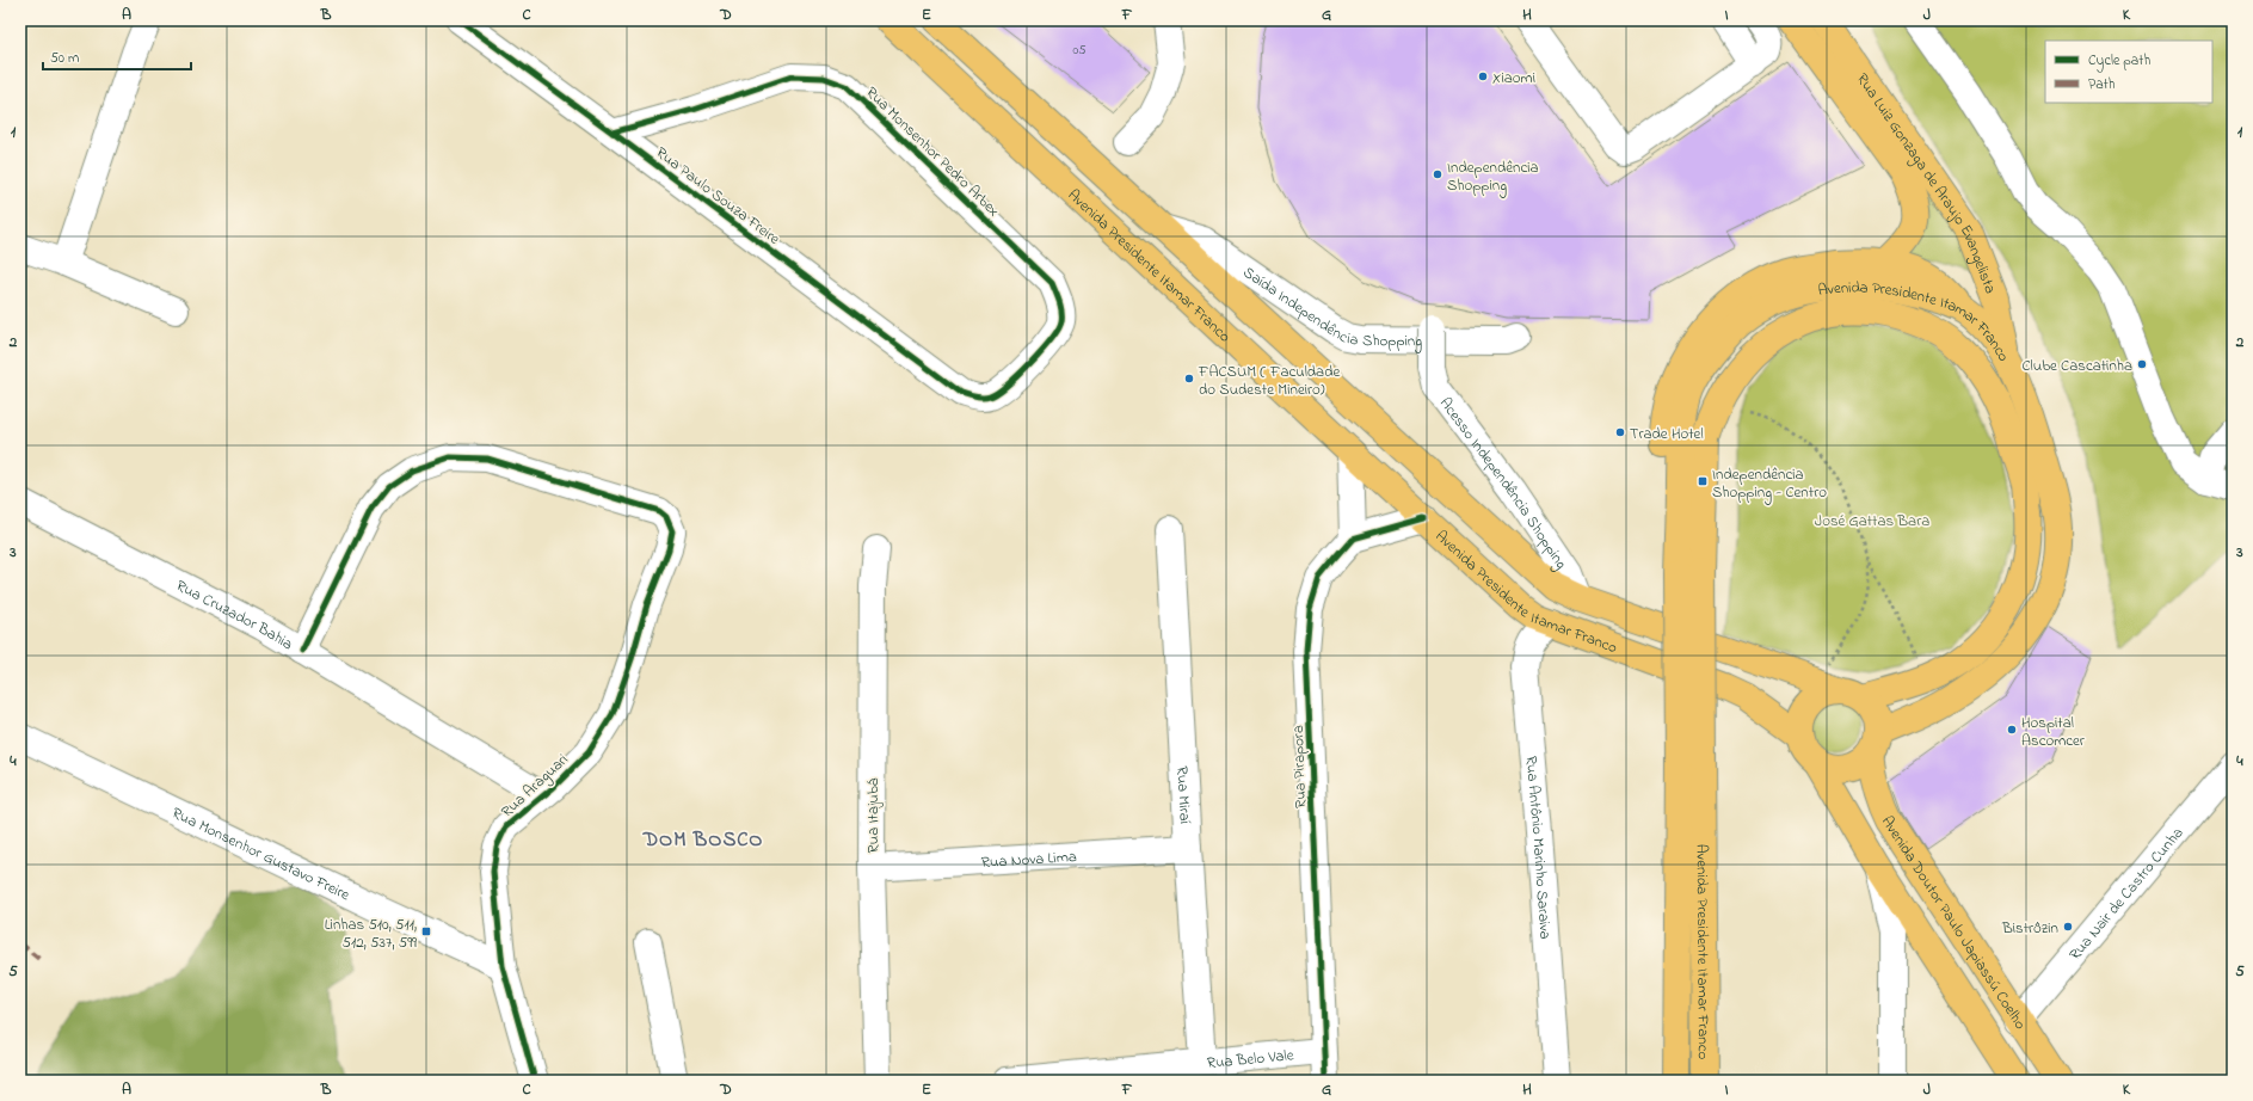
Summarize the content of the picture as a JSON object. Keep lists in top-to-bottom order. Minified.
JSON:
{"streets":{"main road":["Rua Luiz Gonzaga de Araujo Evangelista","Avenida Presidente Itamar Franco","Avenida Doutor Paulo Japiassú Coelho"],"street":["Rua Monsenhor Pedro Arbex","Rua Paulo Souza Freire","Saída Independência Shopping","Acesso Independência Shopping","Rua Cruzador Bahia","Rua Pirapora","Rua Araguari","Rua Miraí","Rua Itajubá","Rua Antônio Marinho Saraiva","Rua Monsenhor Gustavo Freire","Rua Nova Lima","Rua Nair de Castro Cunha","Rua Belo Vale"]},"crossings":[["Rua Monsenhor Pedro Arbex","Rua Paulo Souza Freire"],["Rua Luiz Gonzaga de Araujo Evangelista","Avenida Presidente Itamar Franco"],["Avenida Presidente Itamar Franco","Saída Independência Shopping"],["Avenida Presidente Itamar Franco","Acesso Independência Shopping"],["Avenida Presidente Itamar Franco","Rua Antônio Marinho Saraiva"],["Avenida Presidente Itamar Franco","Avenida Doutor Paulo Japiassú Coelho"],["Rua Cruzador Bahia","Rua Araguari"],["Rua Pirapora","Rua Belo Vale"],["Rua Araguari","Rua Monsenhor Gustavo Freire"],["Rua Miraí","Rua Nova Lima"],["Rua Miraí","Rua Belo Vale"],["Rua Itajubá","Rua Nova Lima"],["Rua Nair de Castro Cunha","Avenida Doutor Paulo Japiassú Coelho"]],"districts":["DOM BOSCO"],"parks":["José Gattas Bara"],"places":{"other":["Xiaomi","Independência Shopping","Clube Cascatinha","FACSUM ( Faculdade do Sudeste Mineiro)","Trade Hotel","Hospital Ascomcer","Bistrôzin"],"transit":["Independência Shopping - Centro","Linhas 510, 511, 512, 537, 599"]},"house_numbers":["05"],"legend":["Cycle path","Path"],"scale_bar":"50 m","grid":{"columns":["A","B","C","D","E","F","G","H","I","J","K"],"rows":["1","2","3","4","5"]}}
